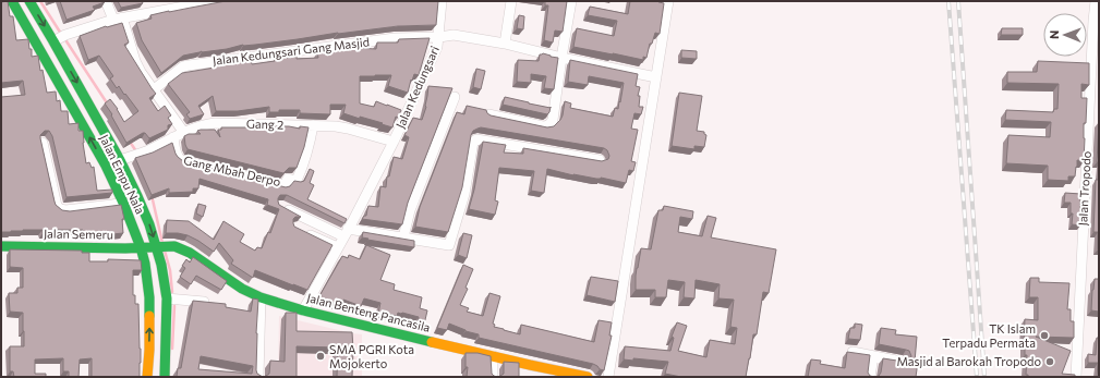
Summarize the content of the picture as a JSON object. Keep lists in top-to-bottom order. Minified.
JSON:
{"streets":{"main road":["Jalan Empu Nala","Jalan Semeru","Jalan Benteng Pancasila"],"street":["Jalan Kedungsari Gang Masjid","Jalan Kedungsari","Gang 2","Gang Mbah Derpo","Jalan Tropodo"]},"crossings":[["Jalan Kedungsari Gang Masjid","Jalan Kedungsari"],["Jalan Kedungsari","Gang 2"],["Jalan Kedungsari","Jalan Benteng Pancasila"],["Gang 2","Gang Mbah Derpo"],["Gang 2","Jalan Empu Nala"],["Jalan Empu Nala","Jalan Semeru"],["Jalan Empu Nala","Jalan Benteng Pancasila"],["Jalan Semeru","Jalan Benteng Pancasila"]],"places":["TK Islam Terpadu Permata","SMA PGRI Kota Mojokerto","Masjid al Barokah Tropodo"],"north":"left"}
